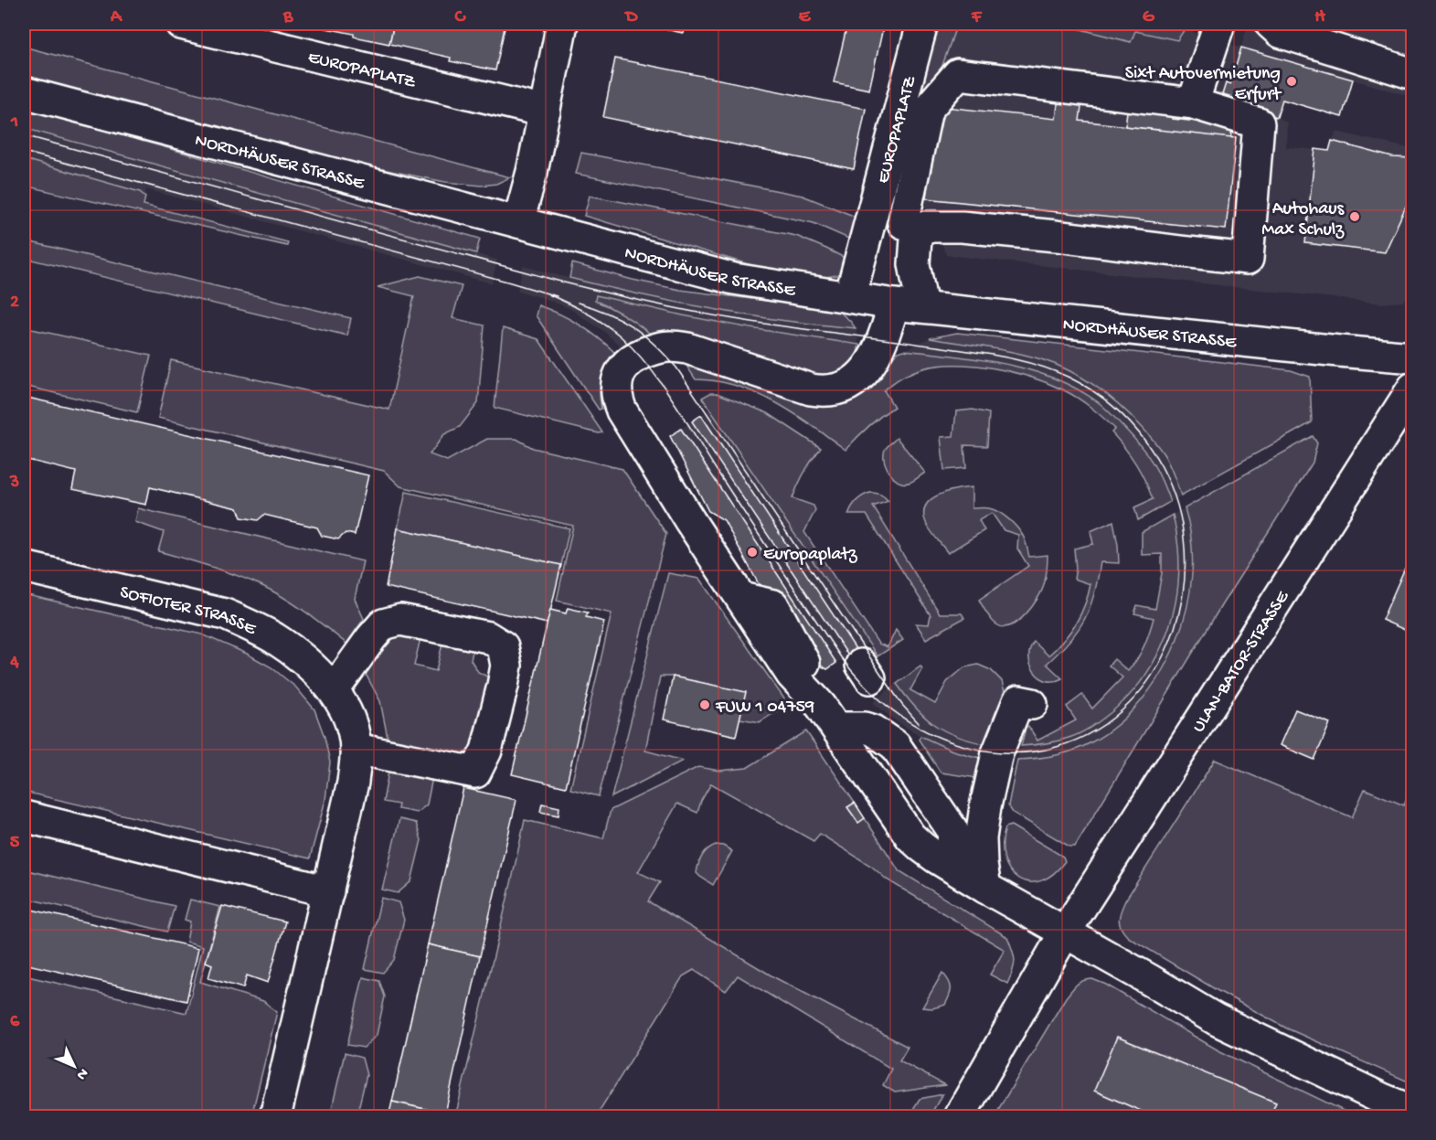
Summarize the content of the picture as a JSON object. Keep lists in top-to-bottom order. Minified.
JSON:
{"streets":{"street":["EUROPAPLATZ","NORDHÄUSER STRASSE","SOFIOTER STRASSE","ULAN-BATOR-STRASSE"]},"crossings":[["EUROPAPLATZ","NORDHÄUSER STRASSE"]],"places":["Sixt Autovermietung Erfurt","Autohaus Max Schulz","Europaplatz","FUW 1 04759"],"north":"bottom right","grid":{"columns":["A","B","C","D","E","F","G","H"],"rows":["1","2","3","4","5","6"]}}
